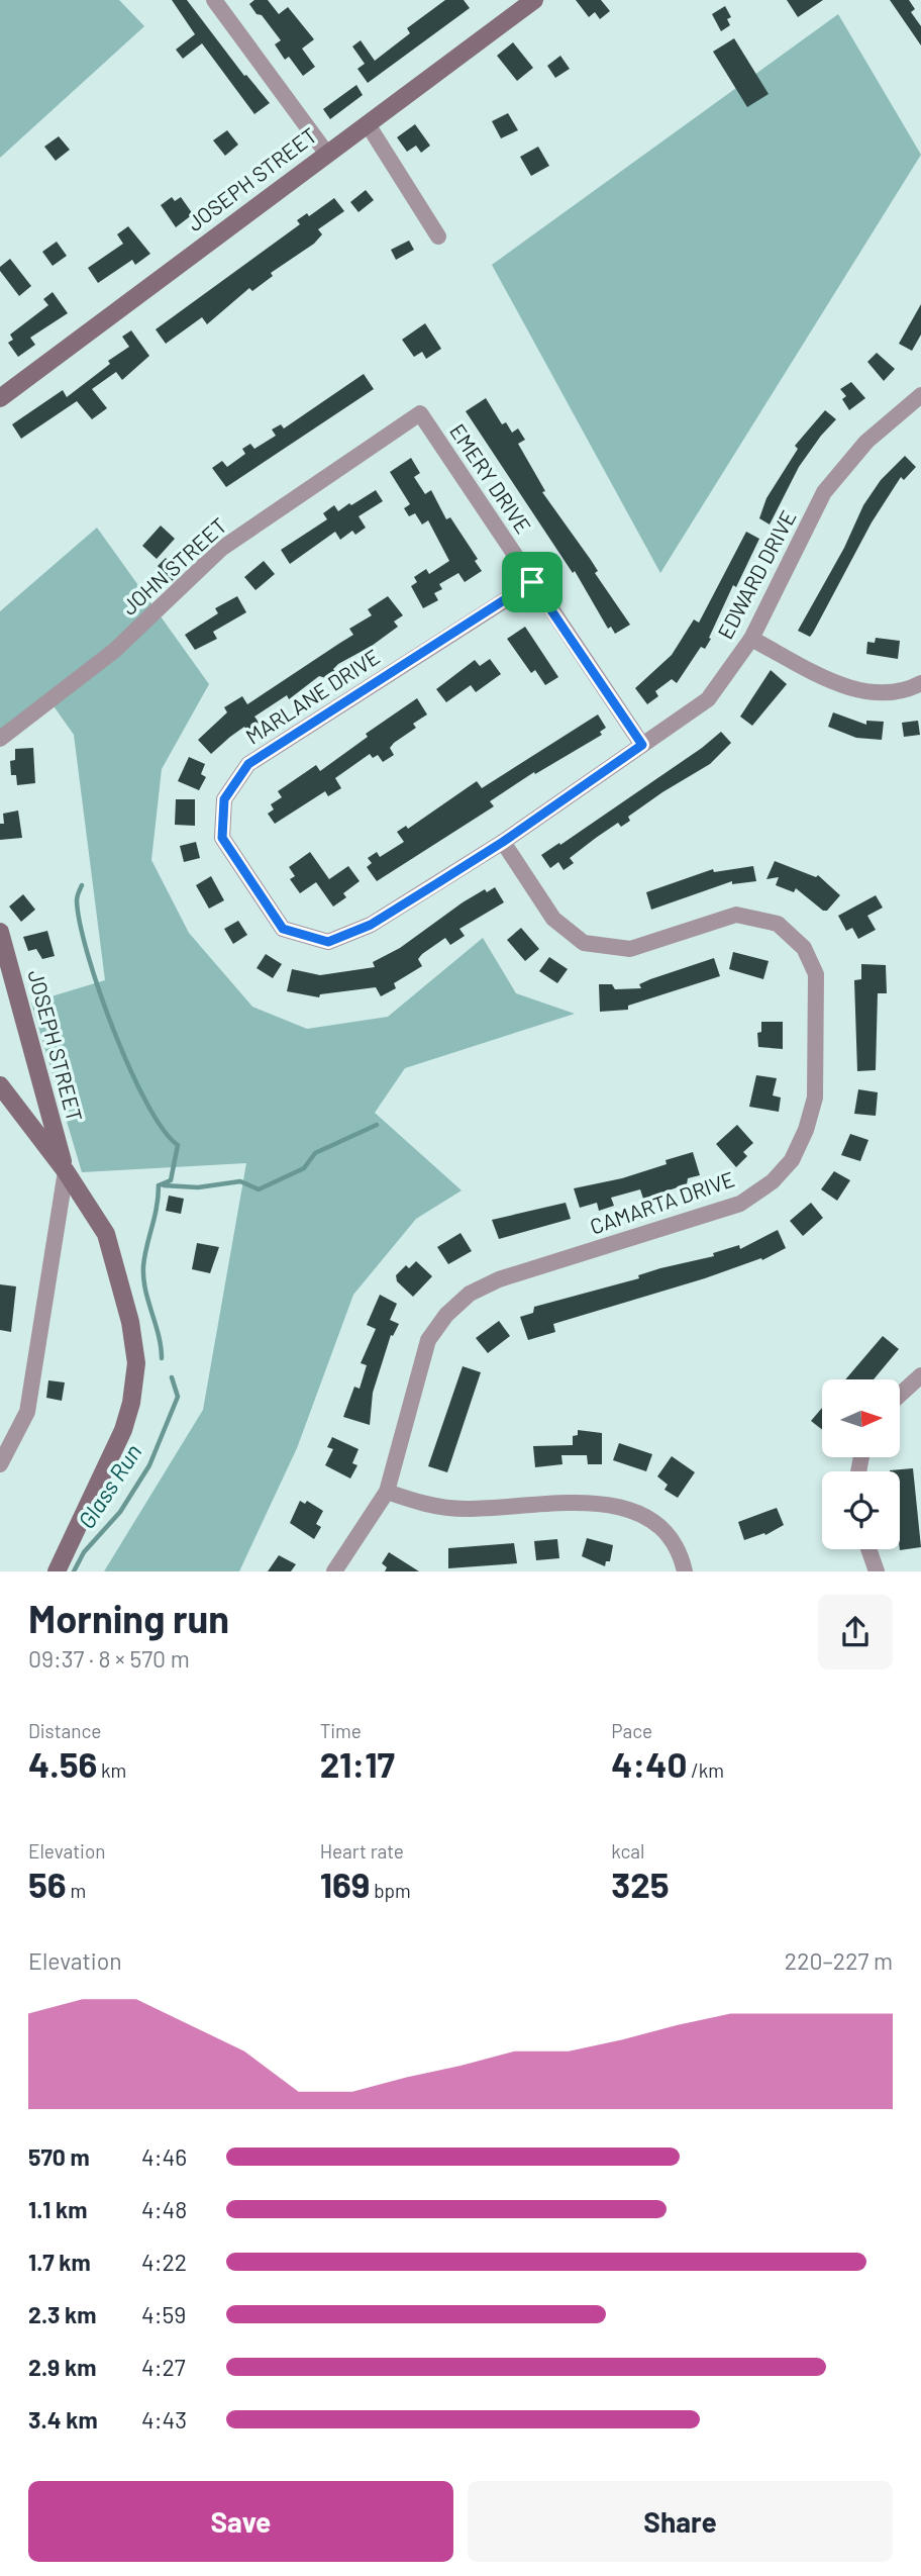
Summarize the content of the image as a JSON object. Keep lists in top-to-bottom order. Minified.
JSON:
{"streets":{"street":["JOSEPH STREET","EMERY DRIVE","JOHN STREET","EDWARD DRIVE","MARLANE DRIVE","CAMARTA DRIVE"]},"crossings":[["EMERY DRIVE","JOHN STREET"],["EMERY DRIVE","EDWARD DRIVE"],["EMERY DRIVE","MARLANE DRIVE"],["EDWARD DRIVE","MARLANE DRIVE"],["EDWARD DRIVE","CAMARTA DRIVE"]],"water":["Glass Run"],"north":"right","page":{"heading":["Morning run","09:37 · 8 × 570 m"],"stats":[["Distance","4.56 km"],["Time","21:17"],["Pace","4:40 /km"],["Elevation","56 m"],["Heart rate","169 bpm"],["kcal","325"]],"chart":["Elevation","220–227 m"],"list":[{"name":"570 m","note":"4:46"},{"name":"1.1 km","note":"4:48"},{"name":"1.7 km","note":"4:22"},{"name":"2.3 km","note":"4:59"},{"name":"2.9 km","note":"4:27"},{"name":"3.4 km","note":"4:43"}],"buttons":["Save","Share"]}}
